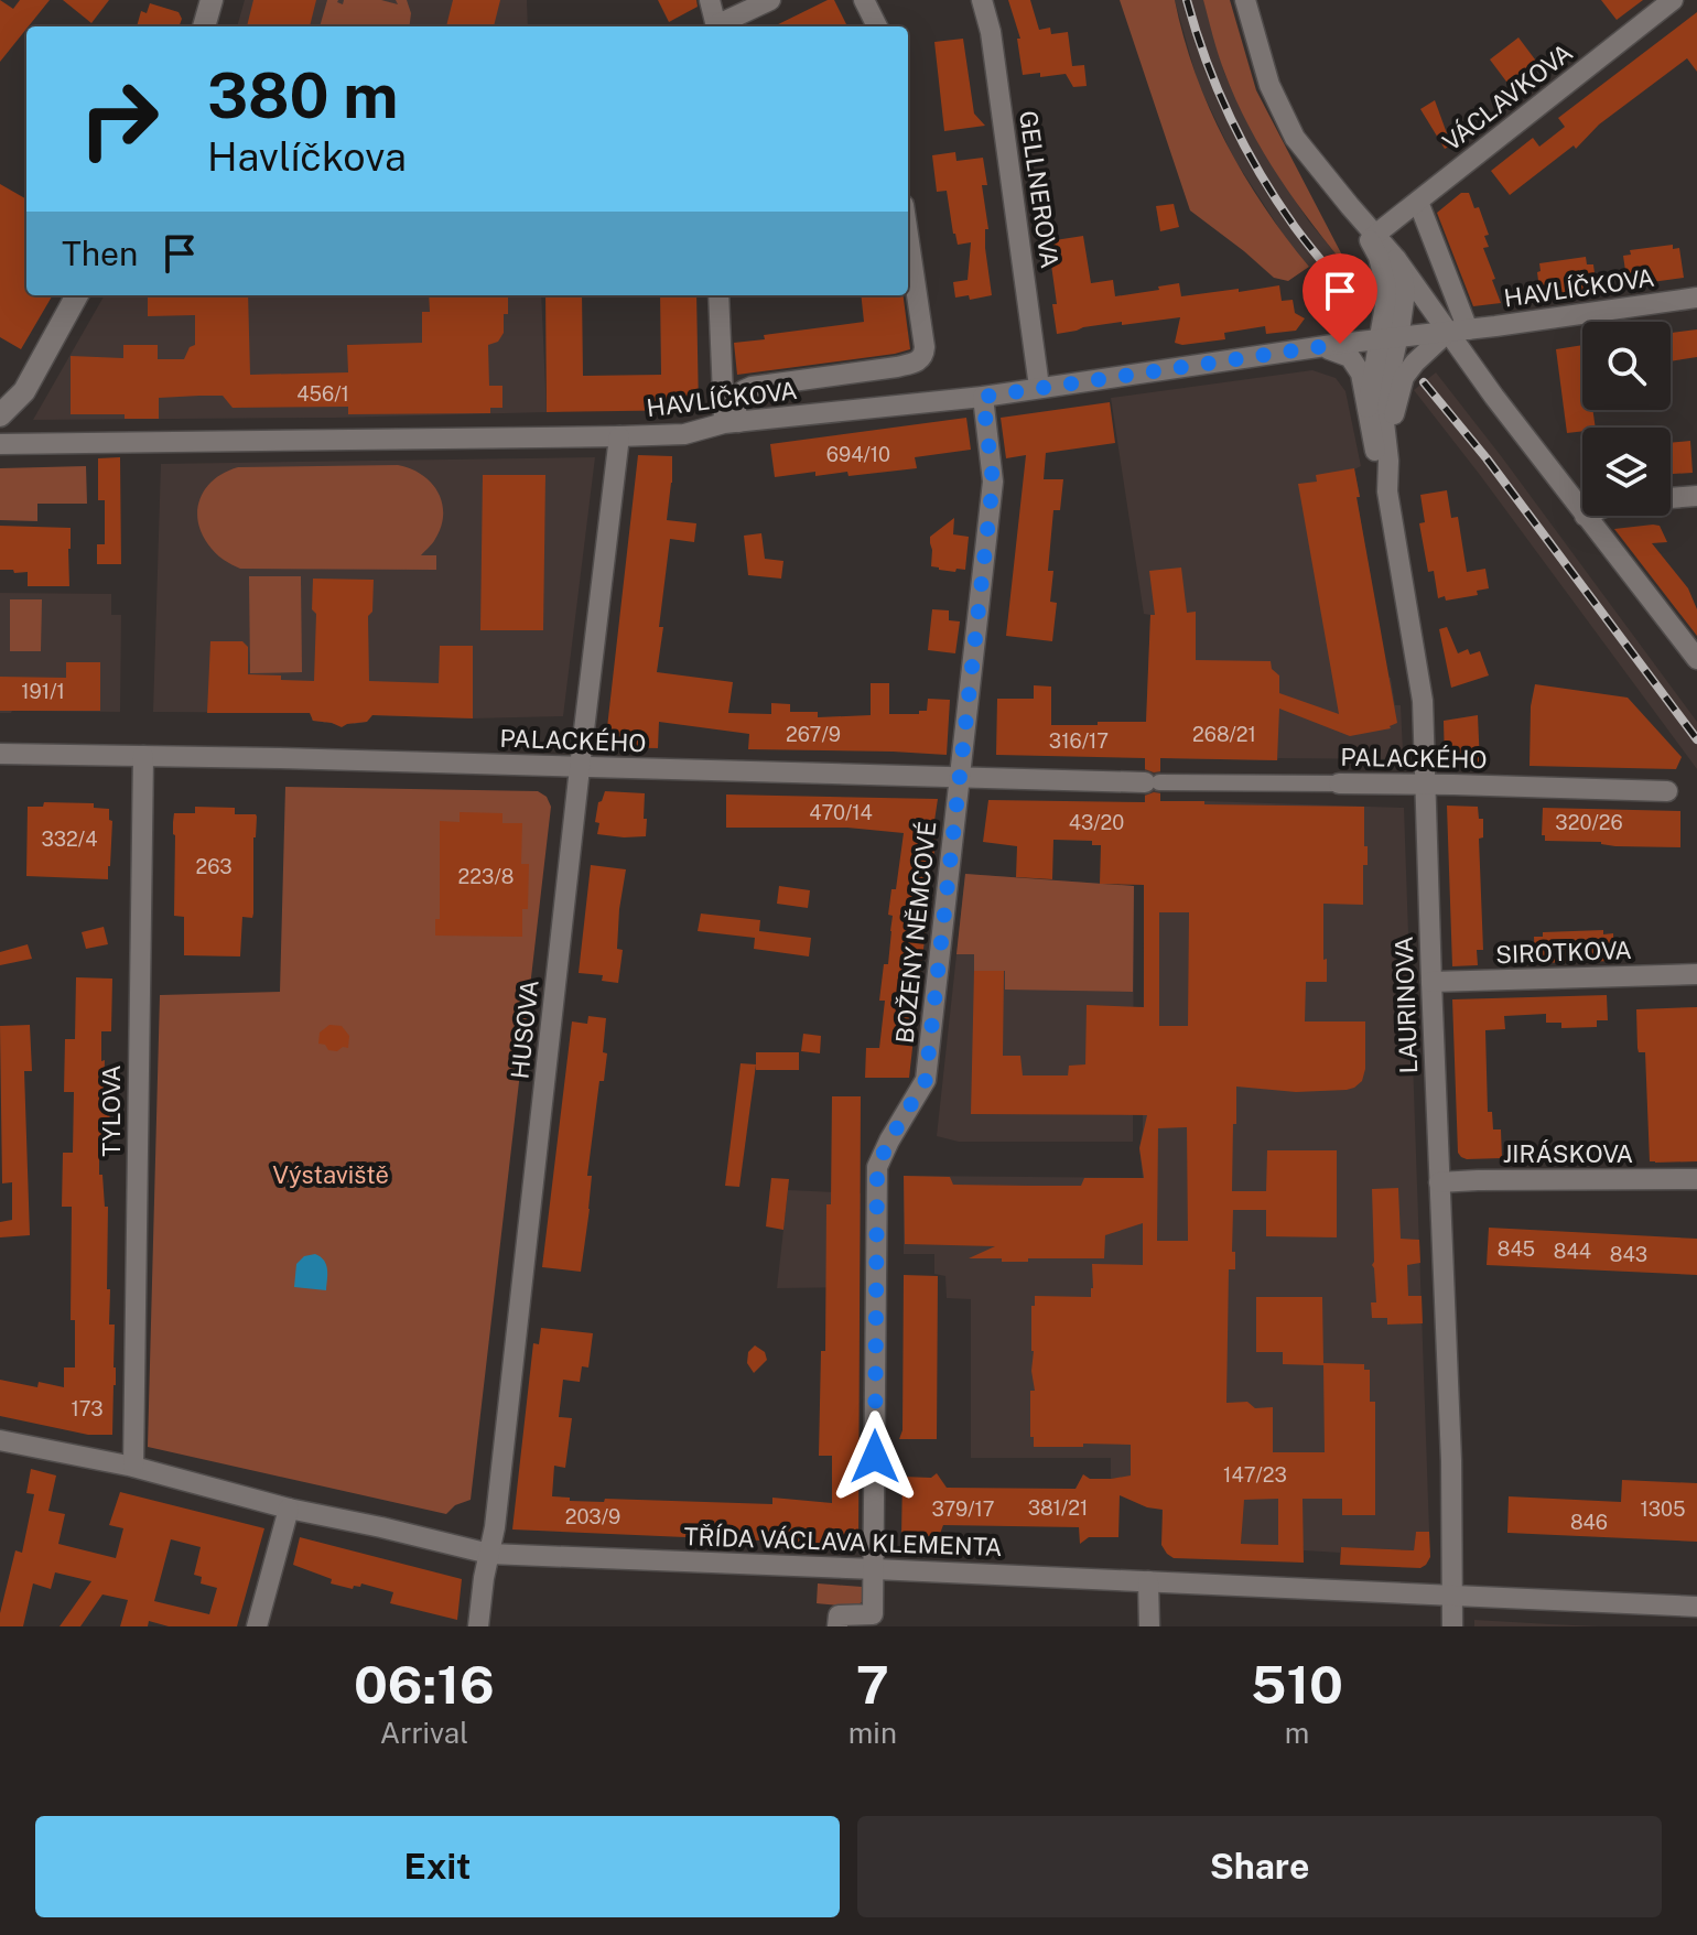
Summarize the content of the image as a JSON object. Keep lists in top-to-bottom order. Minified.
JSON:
{"streets":{"street":["VÁCLAVKOVA","GELLNEROVA","HAVLÍČKOVA","PALACKÉHO","BOŽENY NĚMCOVÉ","SIROTKOVA","LAURINOVA","HUSOVA","TYLOVA","JIRÁSKOVA","TŘÍDA VÁCLAVA KLEMENTA"]},"crossings":[["GELLNEROVA","HAVLÍČKOVA"],["HAVLÍČKOVA","BOŽENY NĚMCOVÉ"],["HAVLÍČKOVA","LAURINOVA"],["HAVLÍČKOVA","HUSOVA"],["PALACKÉHO","BOŽENY NĚMCOVÉ"],["PALACKÉHO","LAURINOVA"],["PALACKÉHO","HUSOVA"],["PALACKÉHO","TYLOVA"],["BOŽENY NĚMCOVÉ","TŘÍDA VÁCLAVA KLEMENTA"],["SIROTKOVA","LAURINOVA"],["LAURINOVA","JIRÁSKOVA"],["LAURINOVA","TŘÍDA VÁCLAVA KLEMENTA"],["HUSOVA","TŘÍDA VÁCLAVA KLEMENTA"],["TYLOVA","TŘÍDA VÁCLAVA KLEMENTA"]],"parks":["Výstaviště"],"house_numbers":["456/1","694/10","191/1","267/9","268/21","316/17","470/14","43/20","320/26","332/4","263","223/8","845","844","843","173","147/23","381/21","379/17","1305","203/9","846"],"page":{"turn":["380 m","Havlíčkova"],"then":"Then","eta":["06:16","Arrival","7","min","510","m"],"buttons":["Exit","Share"]}}
